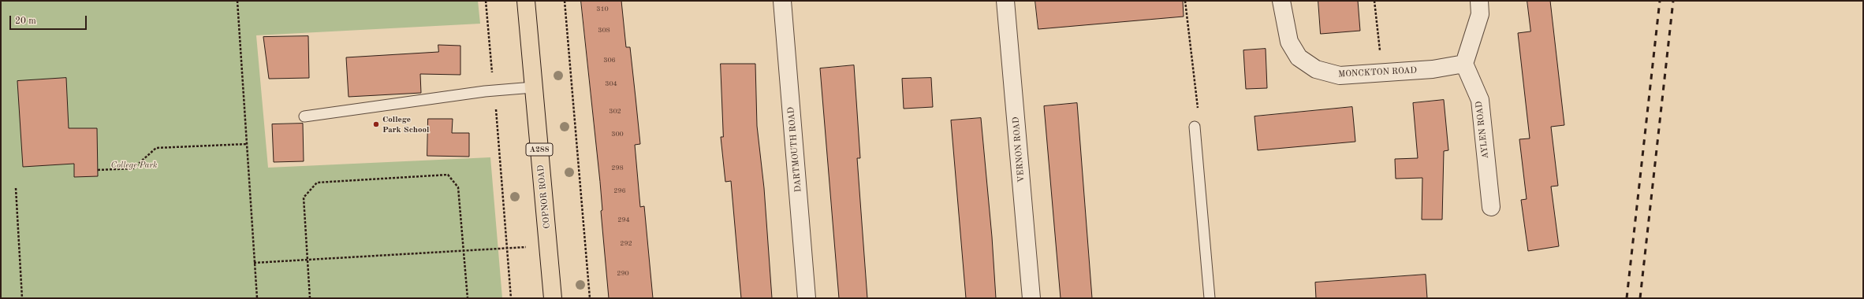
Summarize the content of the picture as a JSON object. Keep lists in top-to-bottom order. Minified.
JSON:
{"streets":{"main road":["A288","COPNOR ROAD"],"street":["MONCKTON ROAD","AYLEN ROAD","DARTMOUTH ROAD","VERNON ROAD"]},"crossings":[["MONCKTON ROAD","AYLEN ROAD"]],"parks":["College Park"],"places":["College Park School"],"house_numbers":["310","308","306","304","302","300","298","296","294","292","290"],"scale_bar":"20 m"}
